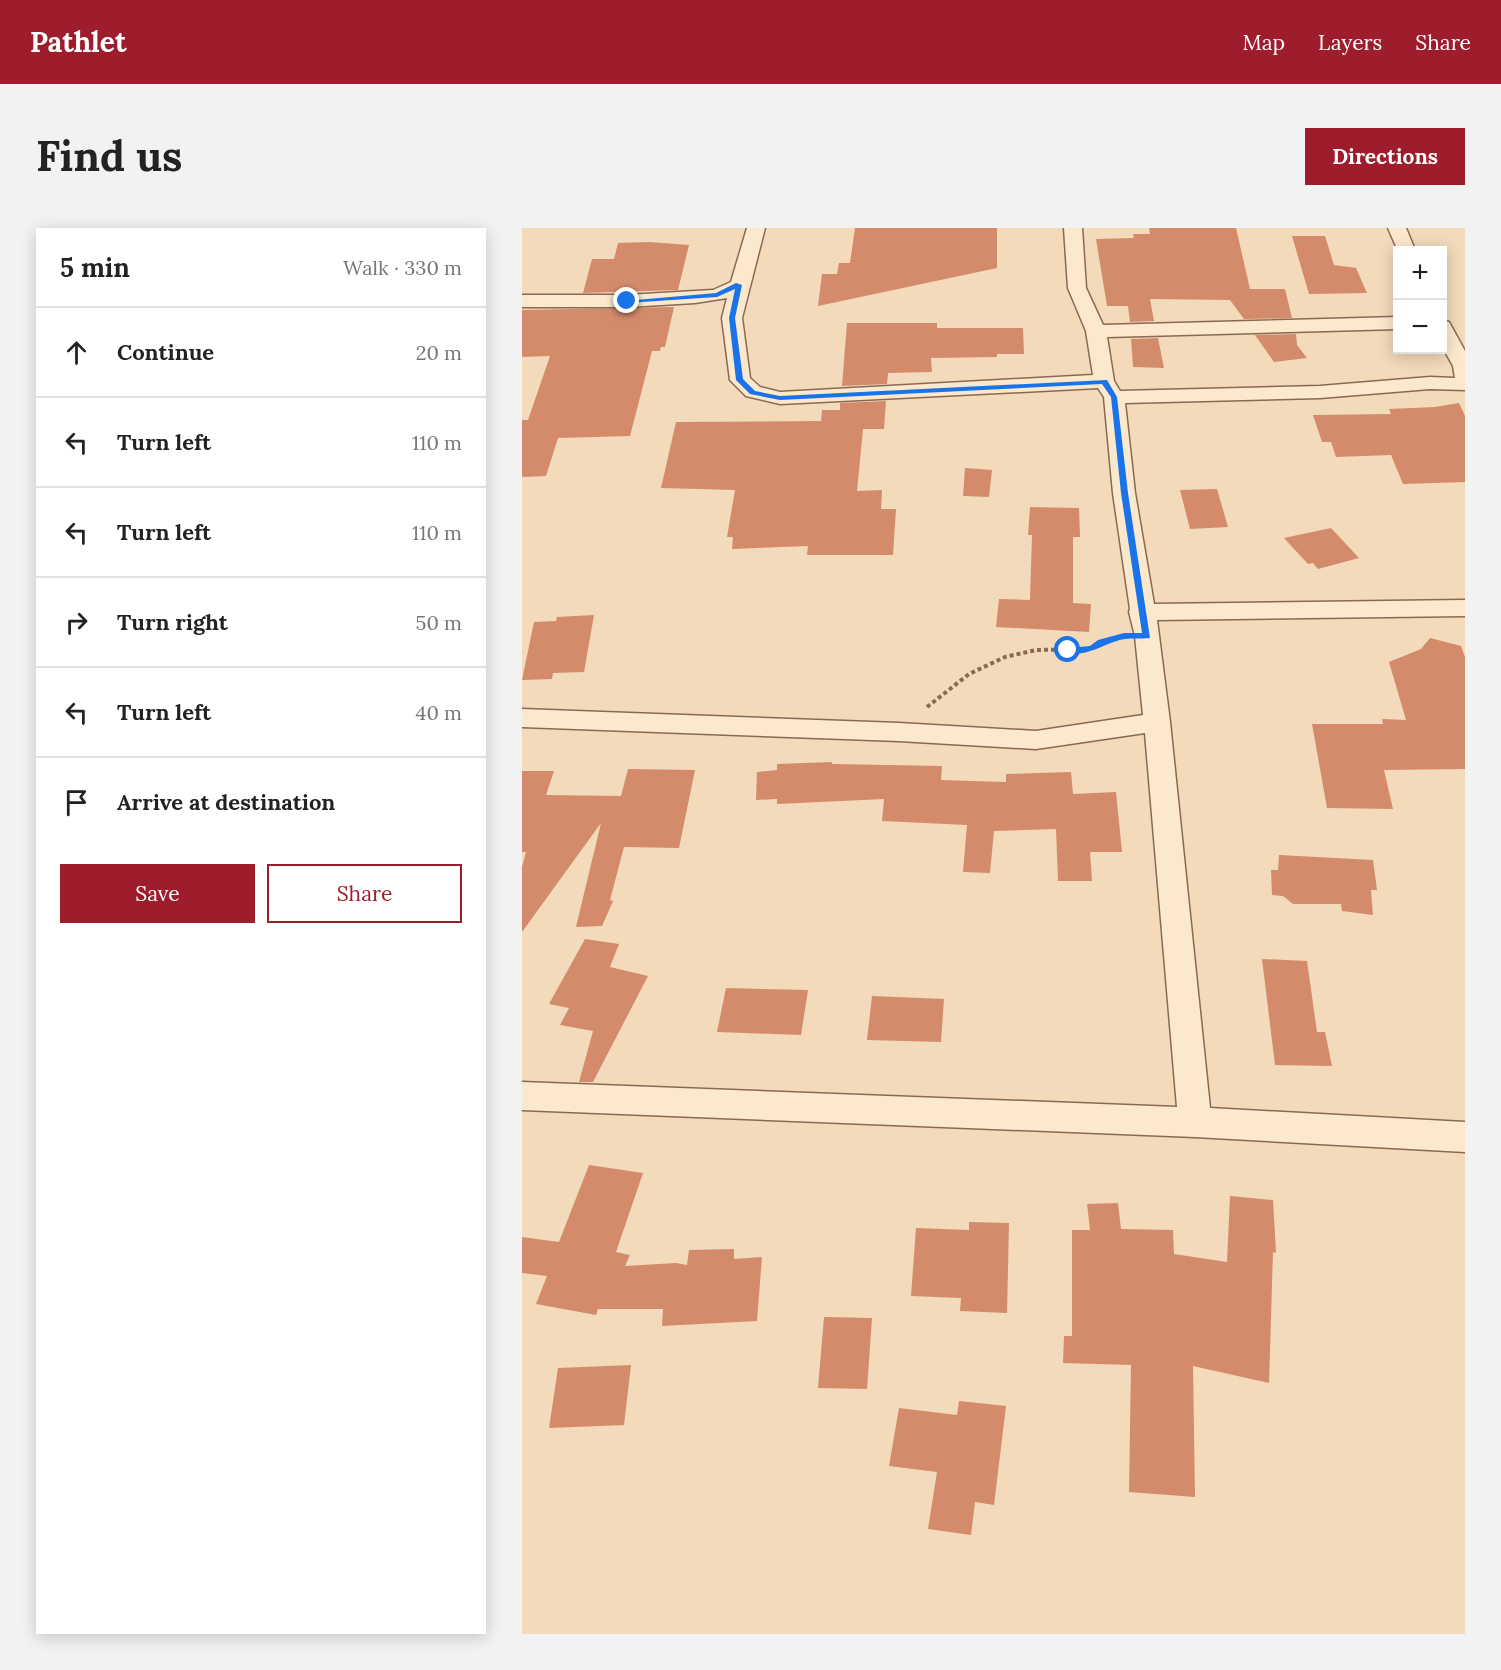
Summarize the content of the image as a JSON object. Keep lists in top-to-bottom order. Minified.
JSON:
{"page":{"header":"Pathlet","nav":["Map","Layers","Share"],"buttons":["Directions",["Save","Share"]],"title":"Find us","heading":["5 min","Walk · 330 m"],"map_buttons":["+","−"],"list":[["Continue","20 m"],["Turn left","110 m"],["Turn left","110 m"],["Turn right","50 m"],["Turn left","40 m"],"Arrive at destination"]}}
